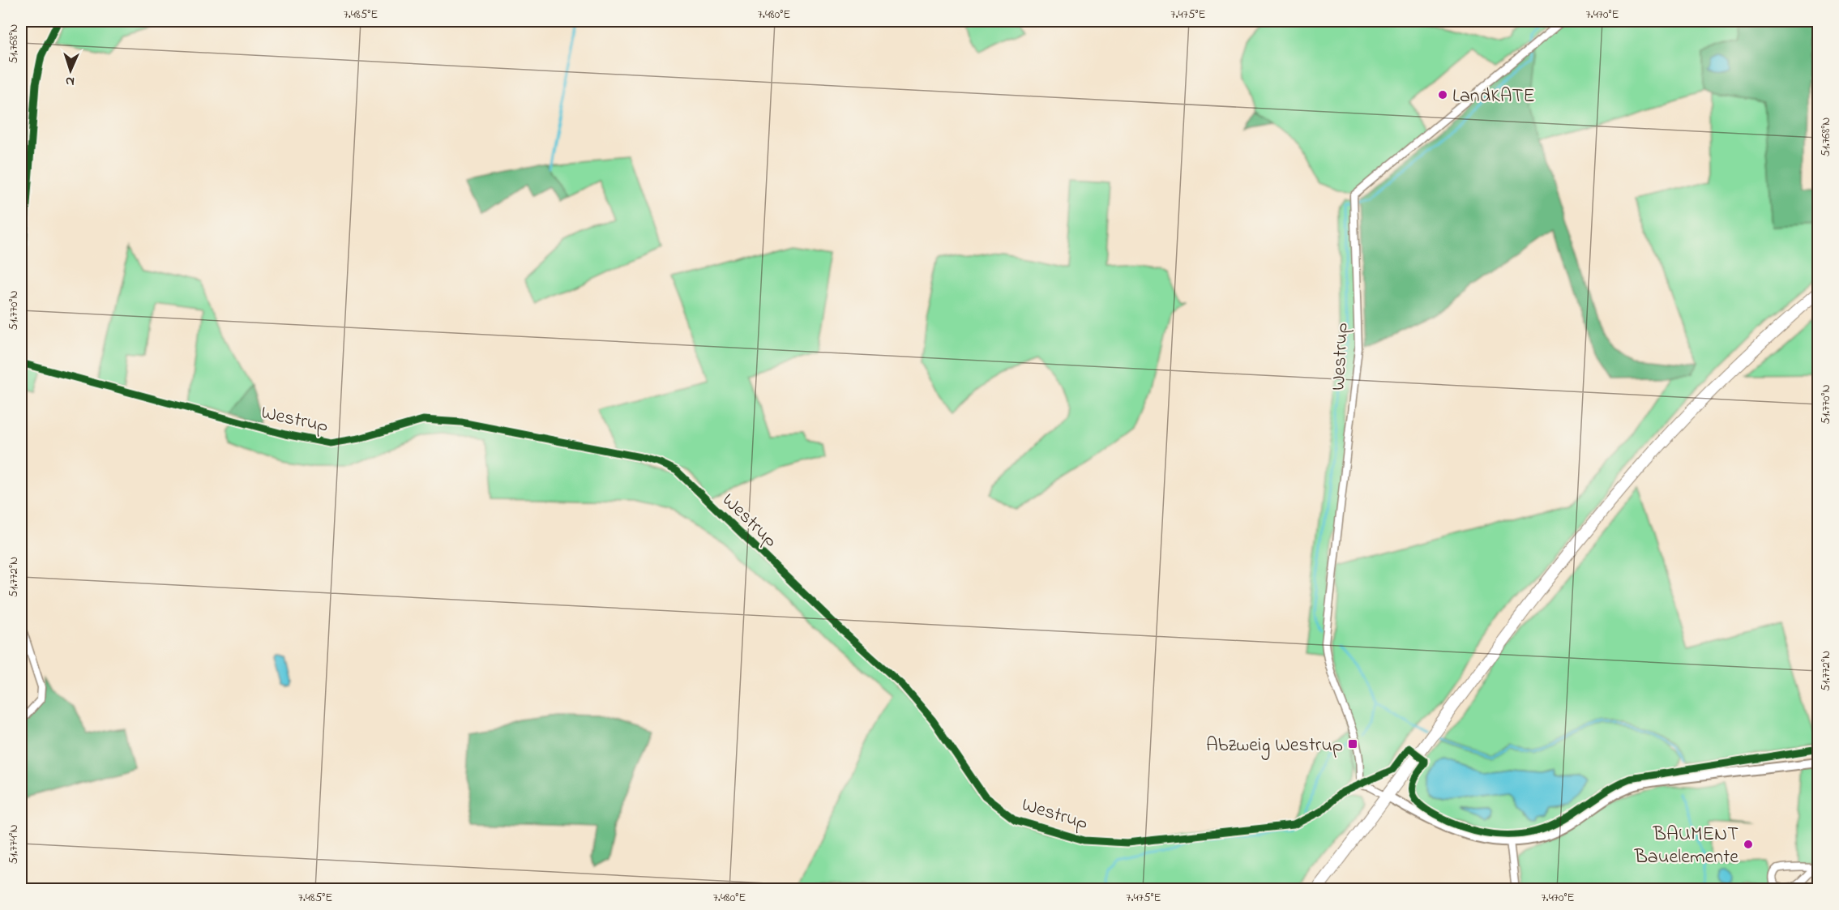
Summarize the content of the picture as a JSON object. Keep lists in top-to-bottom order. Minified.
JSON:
{"streets":{"street":["Westrup"]},"places":{"other":["LandKATE","BAUMENT Bauelemente"],"transit":["Abzweig Westrup"]},"north":"bottom","coordinates":["7.485°E","7.480°E","7.475°E","7.470°E","51.768°N","51.770°N","51.772°N","51.774°N"]}
